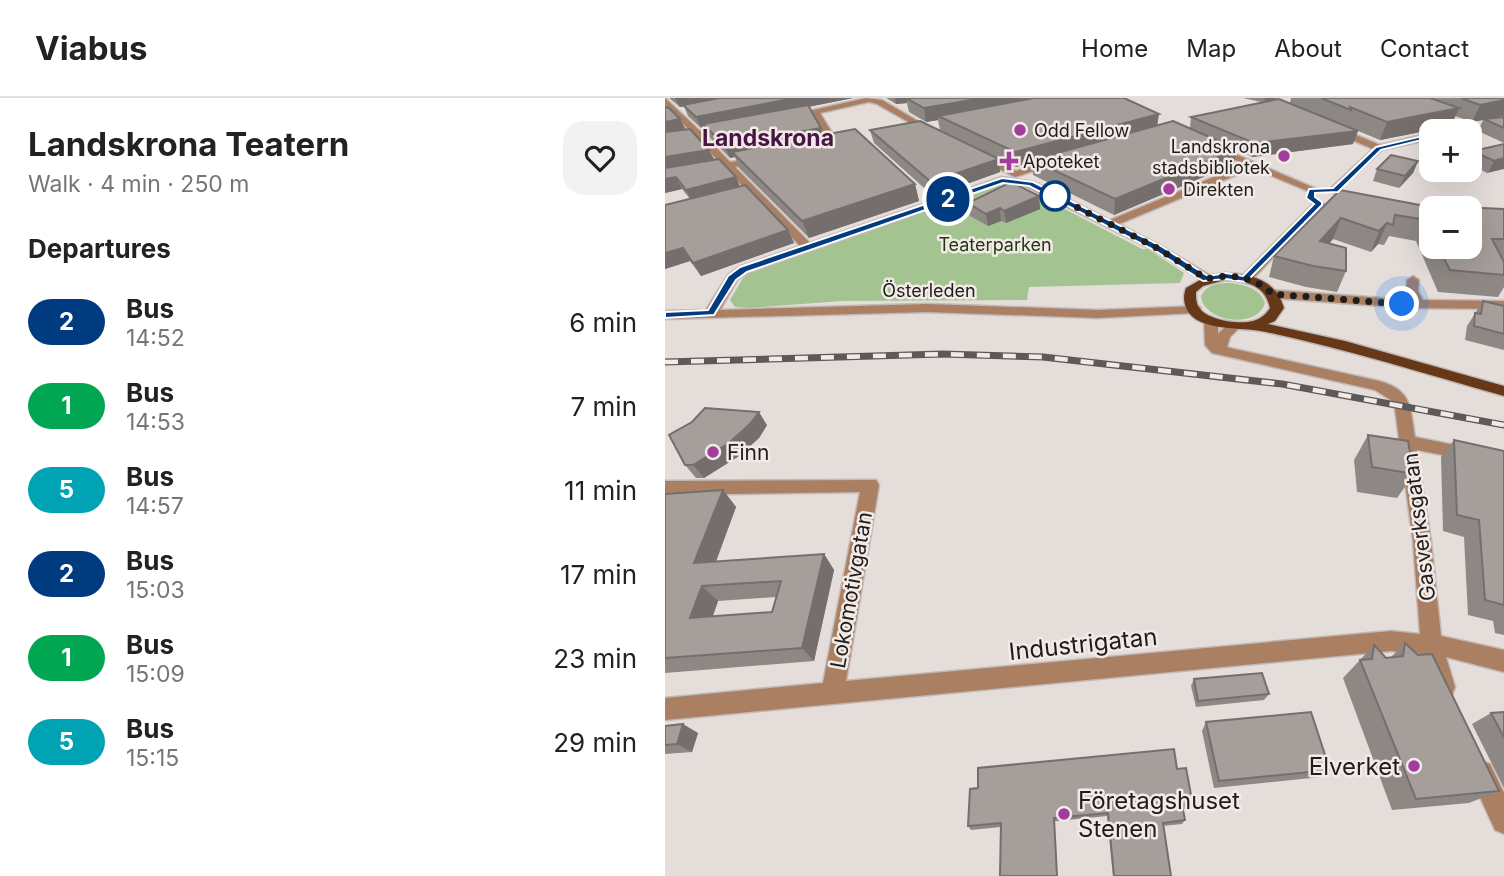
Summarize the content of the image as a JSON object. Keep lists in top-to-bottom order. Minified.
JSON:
{"streets":{"street":["Österleden","Gasverksgatan","Lokomotivgatan","Industrigatan"]},"crossings":[["Gasverksgatan","Industrigatan"],["Lokomotivgatan","Industrigatan"]],"districts":["Landskrona"],"parks":["Teaterparken"],"places":{"other":["Odd Fellow","Landskrona stadsbibliotek","Direkten","Finn","Elverket","Företagshuset Stenen"],"health":["Apoteket"]},"lines":["bus line 2"],"page":{"header":"Viabus","nav":["Home","Map","About","Contact"],"heading":[["Landskrona Teatern","Walk · 4 min · 250 m"],"Departures"],"on_map":"2","map_buttons":["+","−"],"list":[{"mark":"2","name":"Bus","note":"14:52","value":"6 min"},{"mark":"1","name":"Bus","note":"14:53","value":"7 min"},{"mark":"5","name":"Bus","note":"14:57","value":"11 min"},{"mark":"2","name":"Bus","note":"15:03","value":"17 min"},{"mark":"1","name":"Bus","note":"15:09","value":"23 min"},{"mark":"5","name":"Bus","note":"15:15","value":"29 min"}]}}
